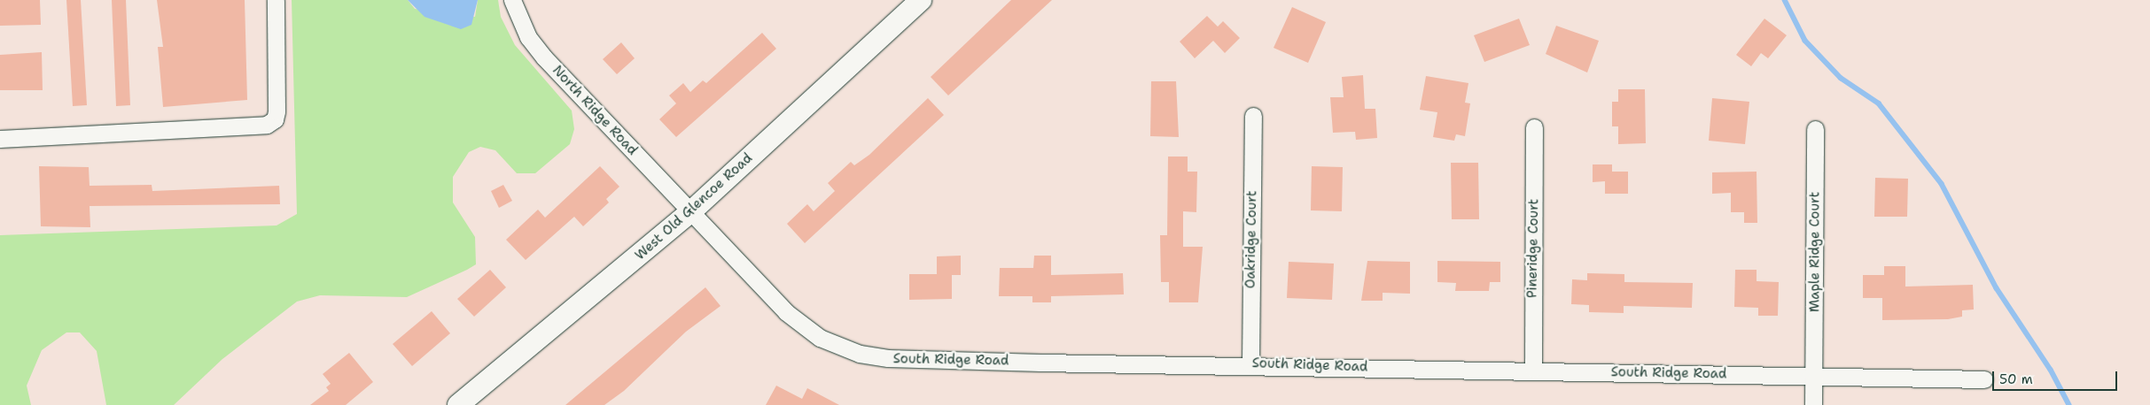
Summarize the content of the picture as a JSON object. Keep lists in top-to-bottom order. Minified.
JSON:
{"streets":{"street":["North Ridge Road","West Old Glencoe Road","Oakridge Court","Pineridge Court","Maple Ridge Court","South Ridge Road"]},"crossings":[["North Ridge Road","West Old Glencoe Road"],["North Ridge Road","South Ridge Road"],["West Old Glencoe Road","South Ridge Road"],["Oakridge Court","South Ridge Road"],["Pineridge Court","South Ridge Road"],["Maple Ridge Court","South Ridge Road"]],"scale_bar":"50 m"}
